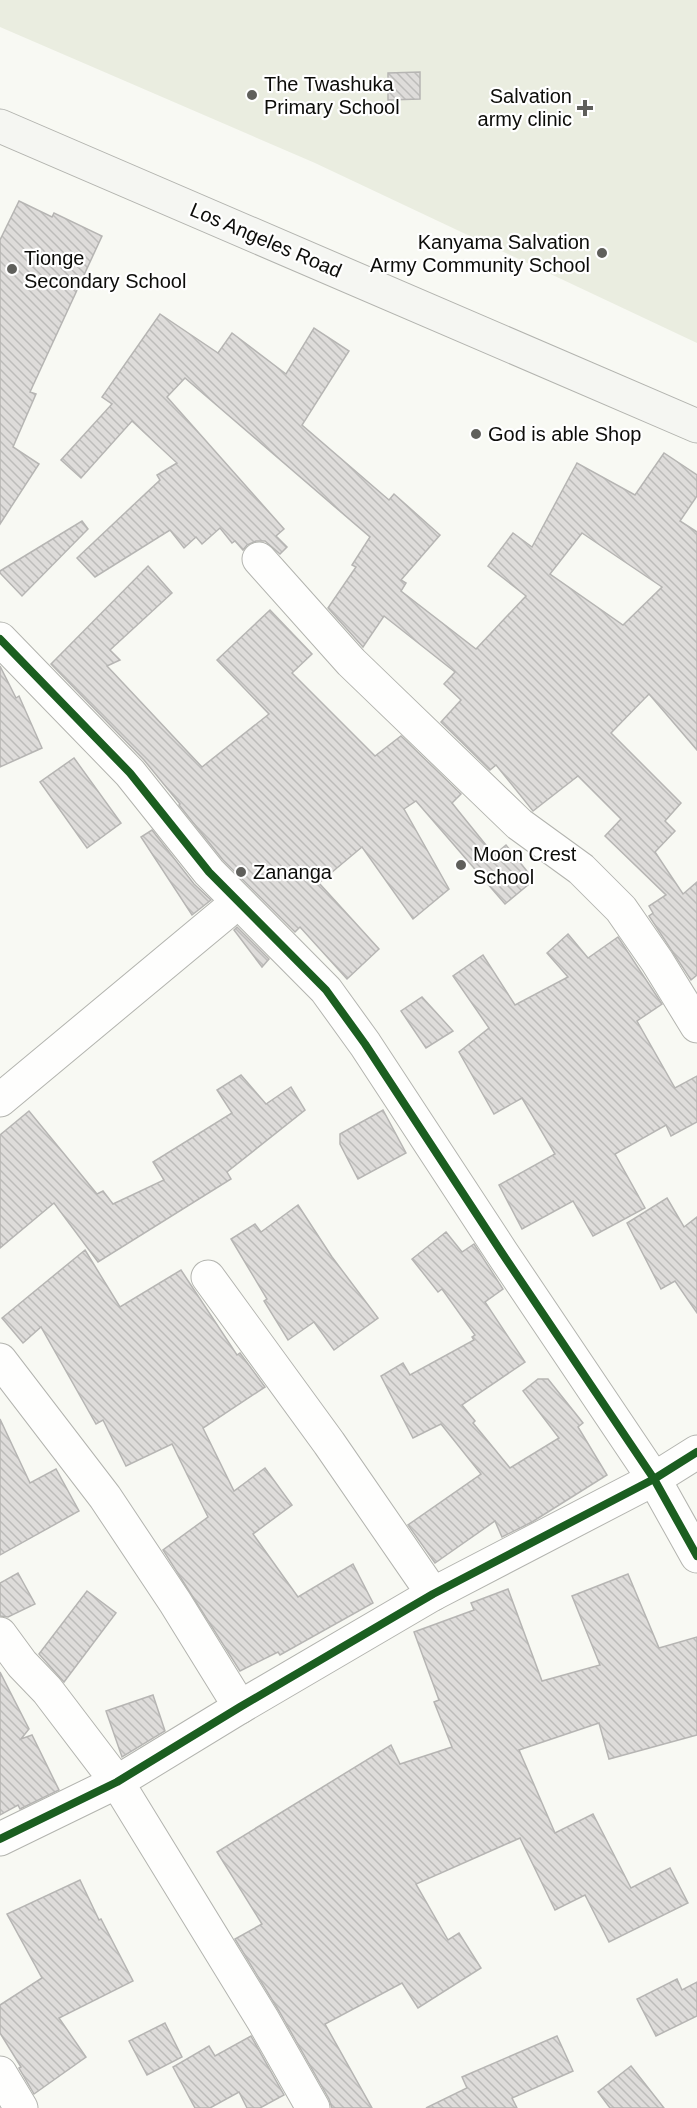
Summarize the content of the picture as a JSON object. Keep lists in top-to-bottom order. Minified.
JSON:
{"streets":{"main road":["Los Angeles Road"]},"places":{"other":["The Twashuka Primary School","Kanyama Salvation Army Community School","Tionge Secondary School","God is able Shop","Moon Crest School","Zananga"],"health":["Salvation army clinic"]}}
